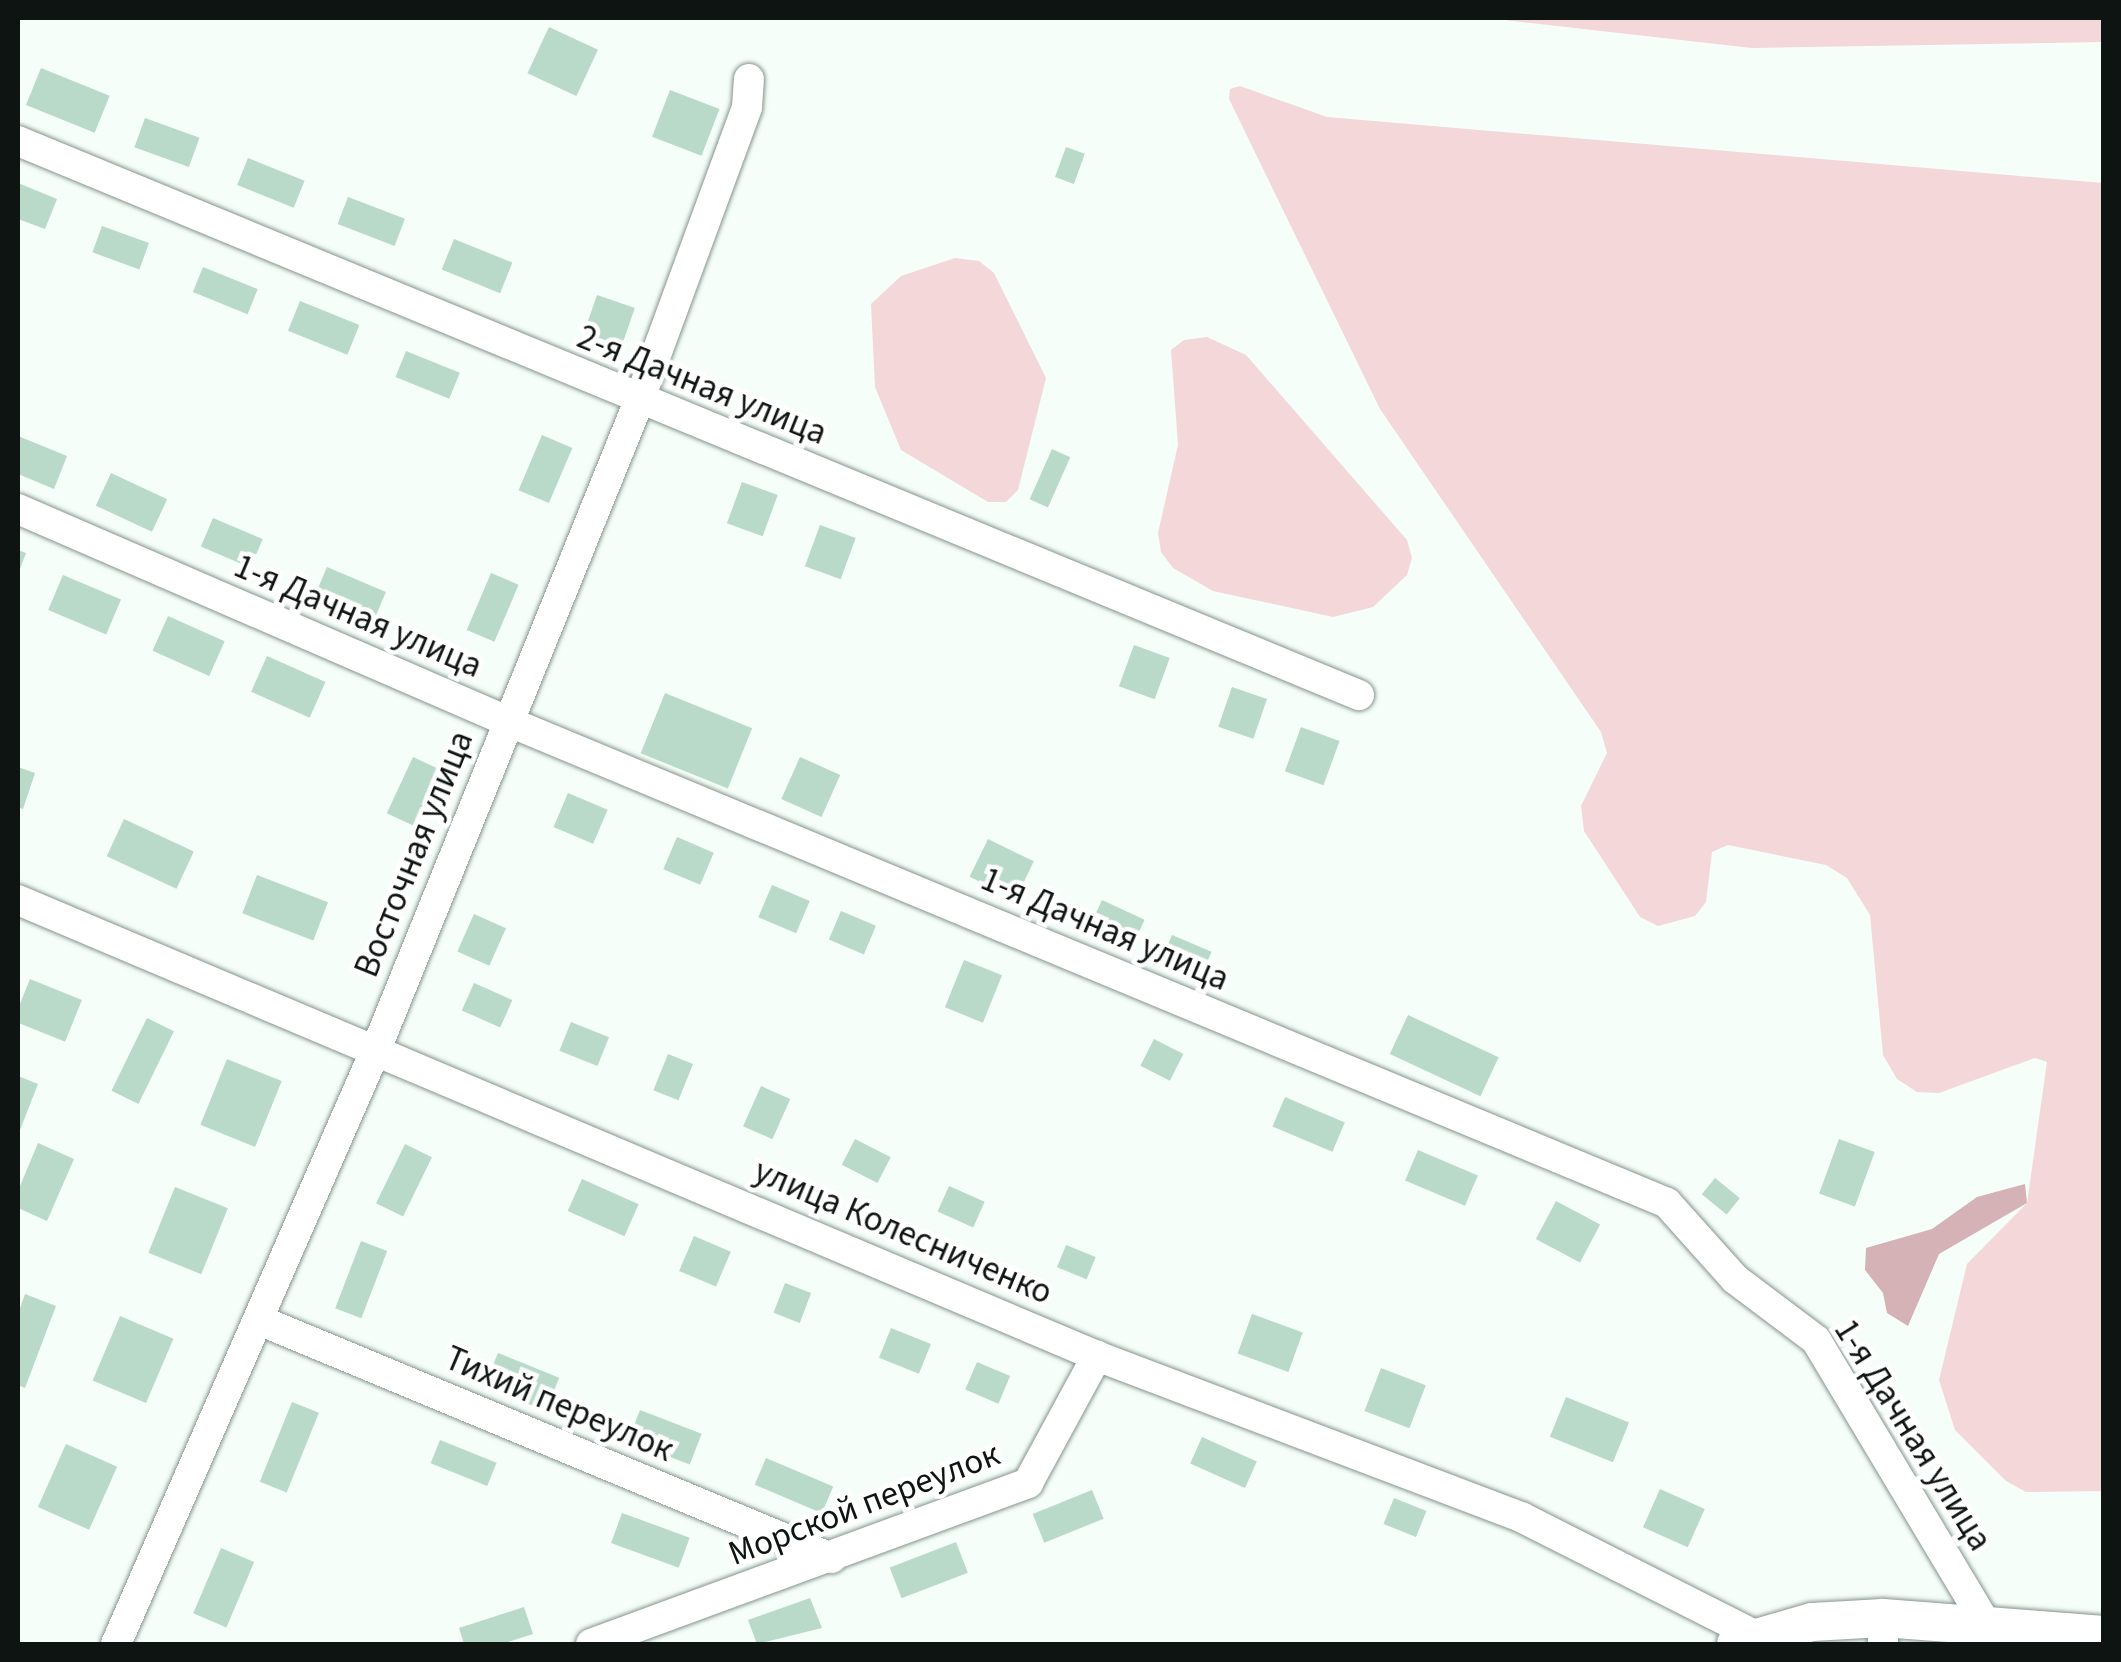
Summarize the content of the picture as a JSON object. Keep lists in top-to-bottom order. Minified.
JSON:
{"streets":{"street":["2-я Дачная улица","1-я Дачная улица","Восточная улица","улица Колесниченко","Тихий переулок","Морской переулок"]},"crossings":[["2-я Дачная улица","Восточная улица"],["1-я Дачная улица","Восточная улица"],["Восточная улица","улица Колесниченко"],["Восточная улица","Тихий переулок"],["улица Колесниченко","Морской переулок"],["Тихий переулок","Морской переулок"]]}
